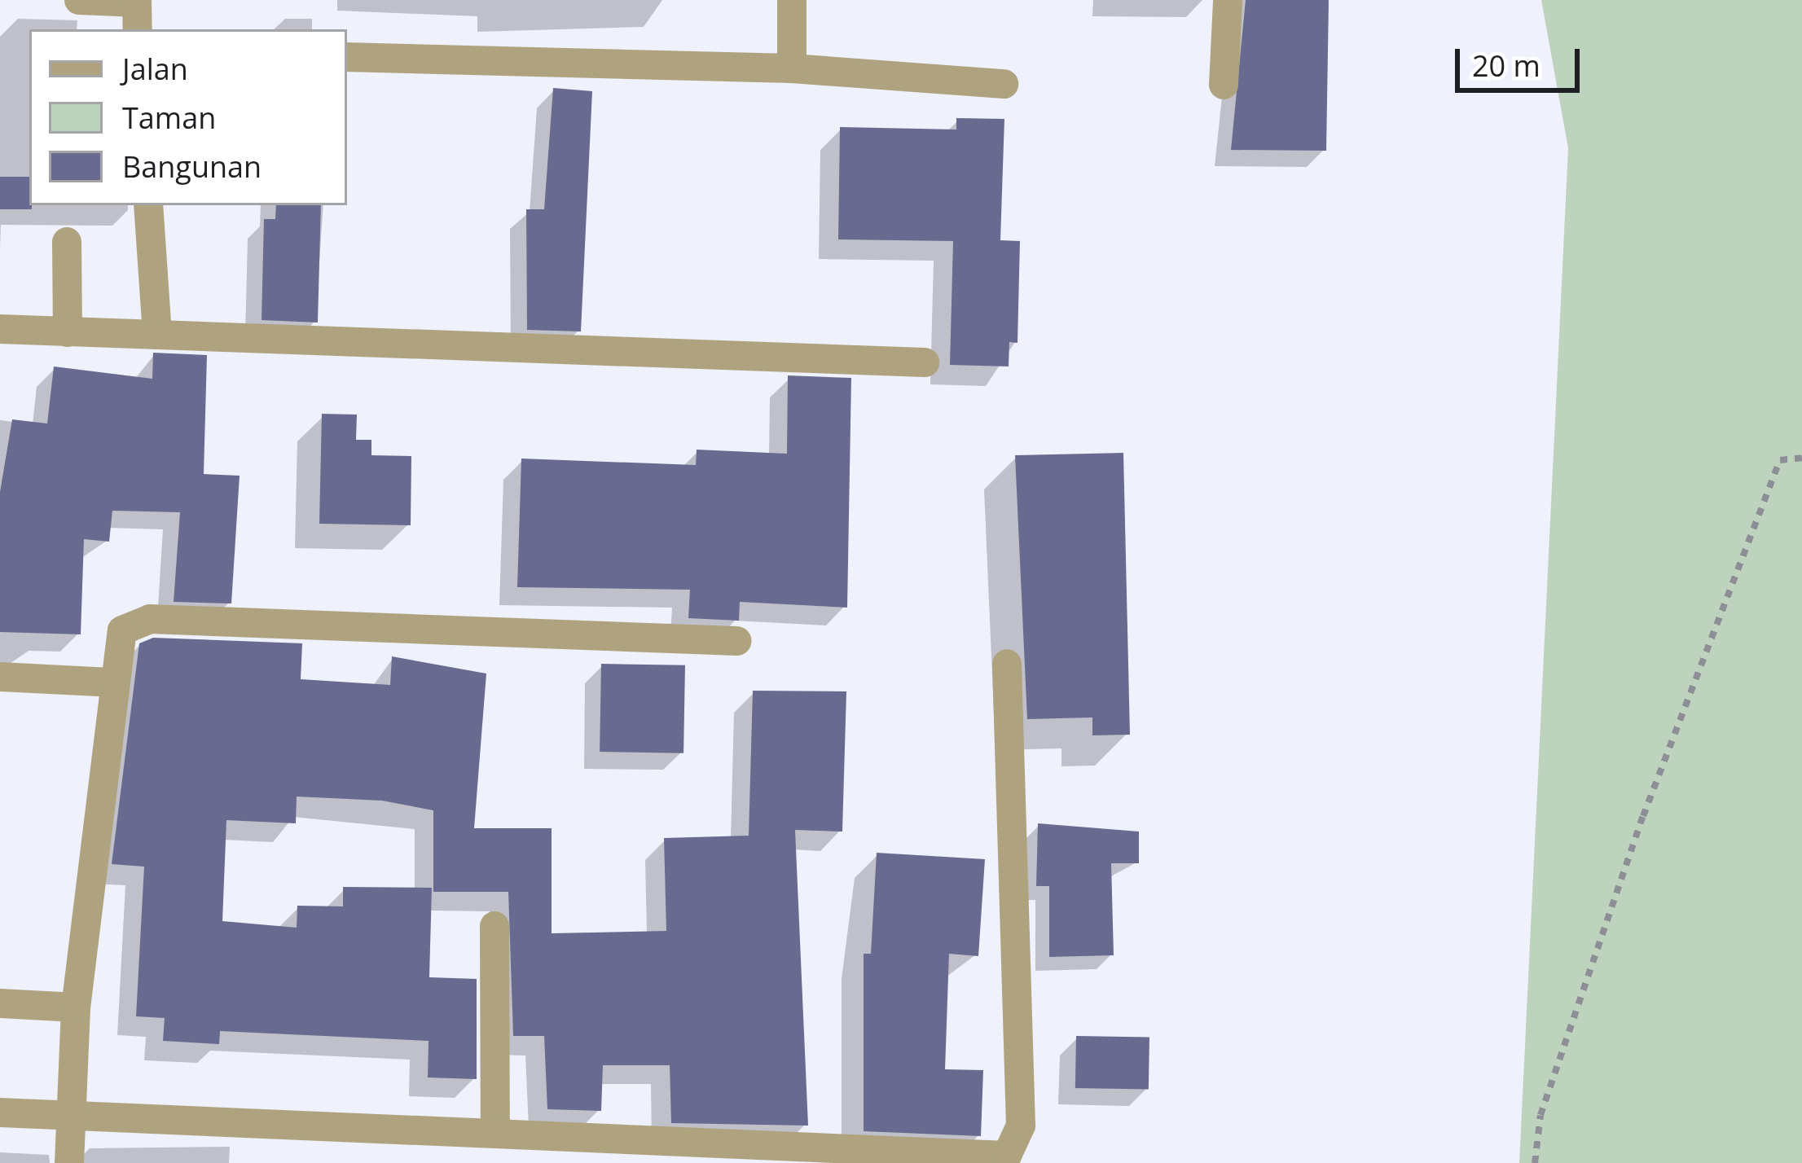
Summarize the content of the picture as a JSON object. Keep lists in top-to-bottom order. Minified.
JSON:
{"legend":["Jalan","Taman","Bangunan"],"scale_bar":"20 m"}
